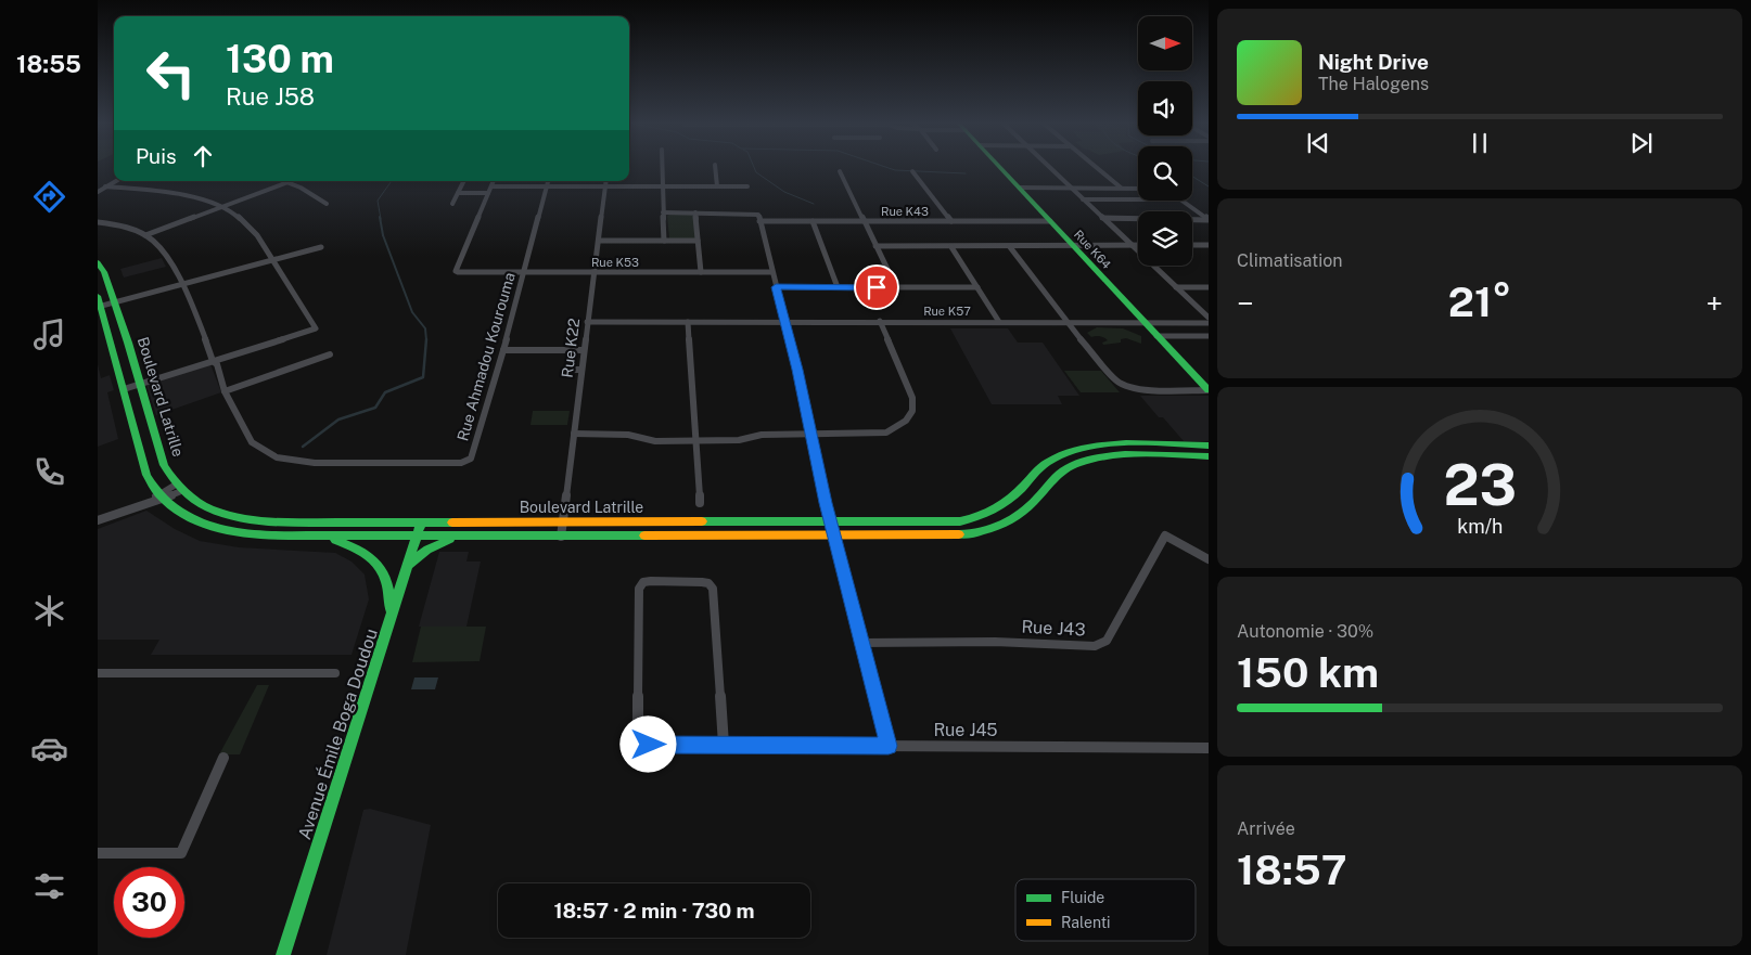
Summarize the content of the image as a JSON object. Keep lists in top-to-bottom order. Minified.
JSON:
{"streets":{"main road":["Rue K64","Boulevard Latrille","Avenue Émile Boga Doudou"],"street":["Rue K43","Rue K53","Rue K57","Rue K22","Rue Ahmadou Kourouma","Rue J43","Rue J45"]},"crossings":[["Rue K43","Rue K64"],["Rue K64","Rue K57"],["Rue K53","Rue K22"],["Rue K53","Rue Ahmadou Kourouma"],["Rue K57","Rue K22"],["Rue K22","Boulevard Latrille"],["Boulevard Latrille","Avenue Émile Boga Doudou"]],"legend":["Fluide","Ralenti"],"north":"right","page":{"tabs":"18:55","turn":["130 m","Rue J58"],"song":["Night Drive","The Halogens"],"then":"Puis","tile":["Climatisation",["Autonomie · 30%","150 km"],["Arrivée","18:57"]],"heat":["−","21°","+"],"limit":"30","trip":"18:57 · 2 min · 730 m","gauge":["23","km/h"]}}
